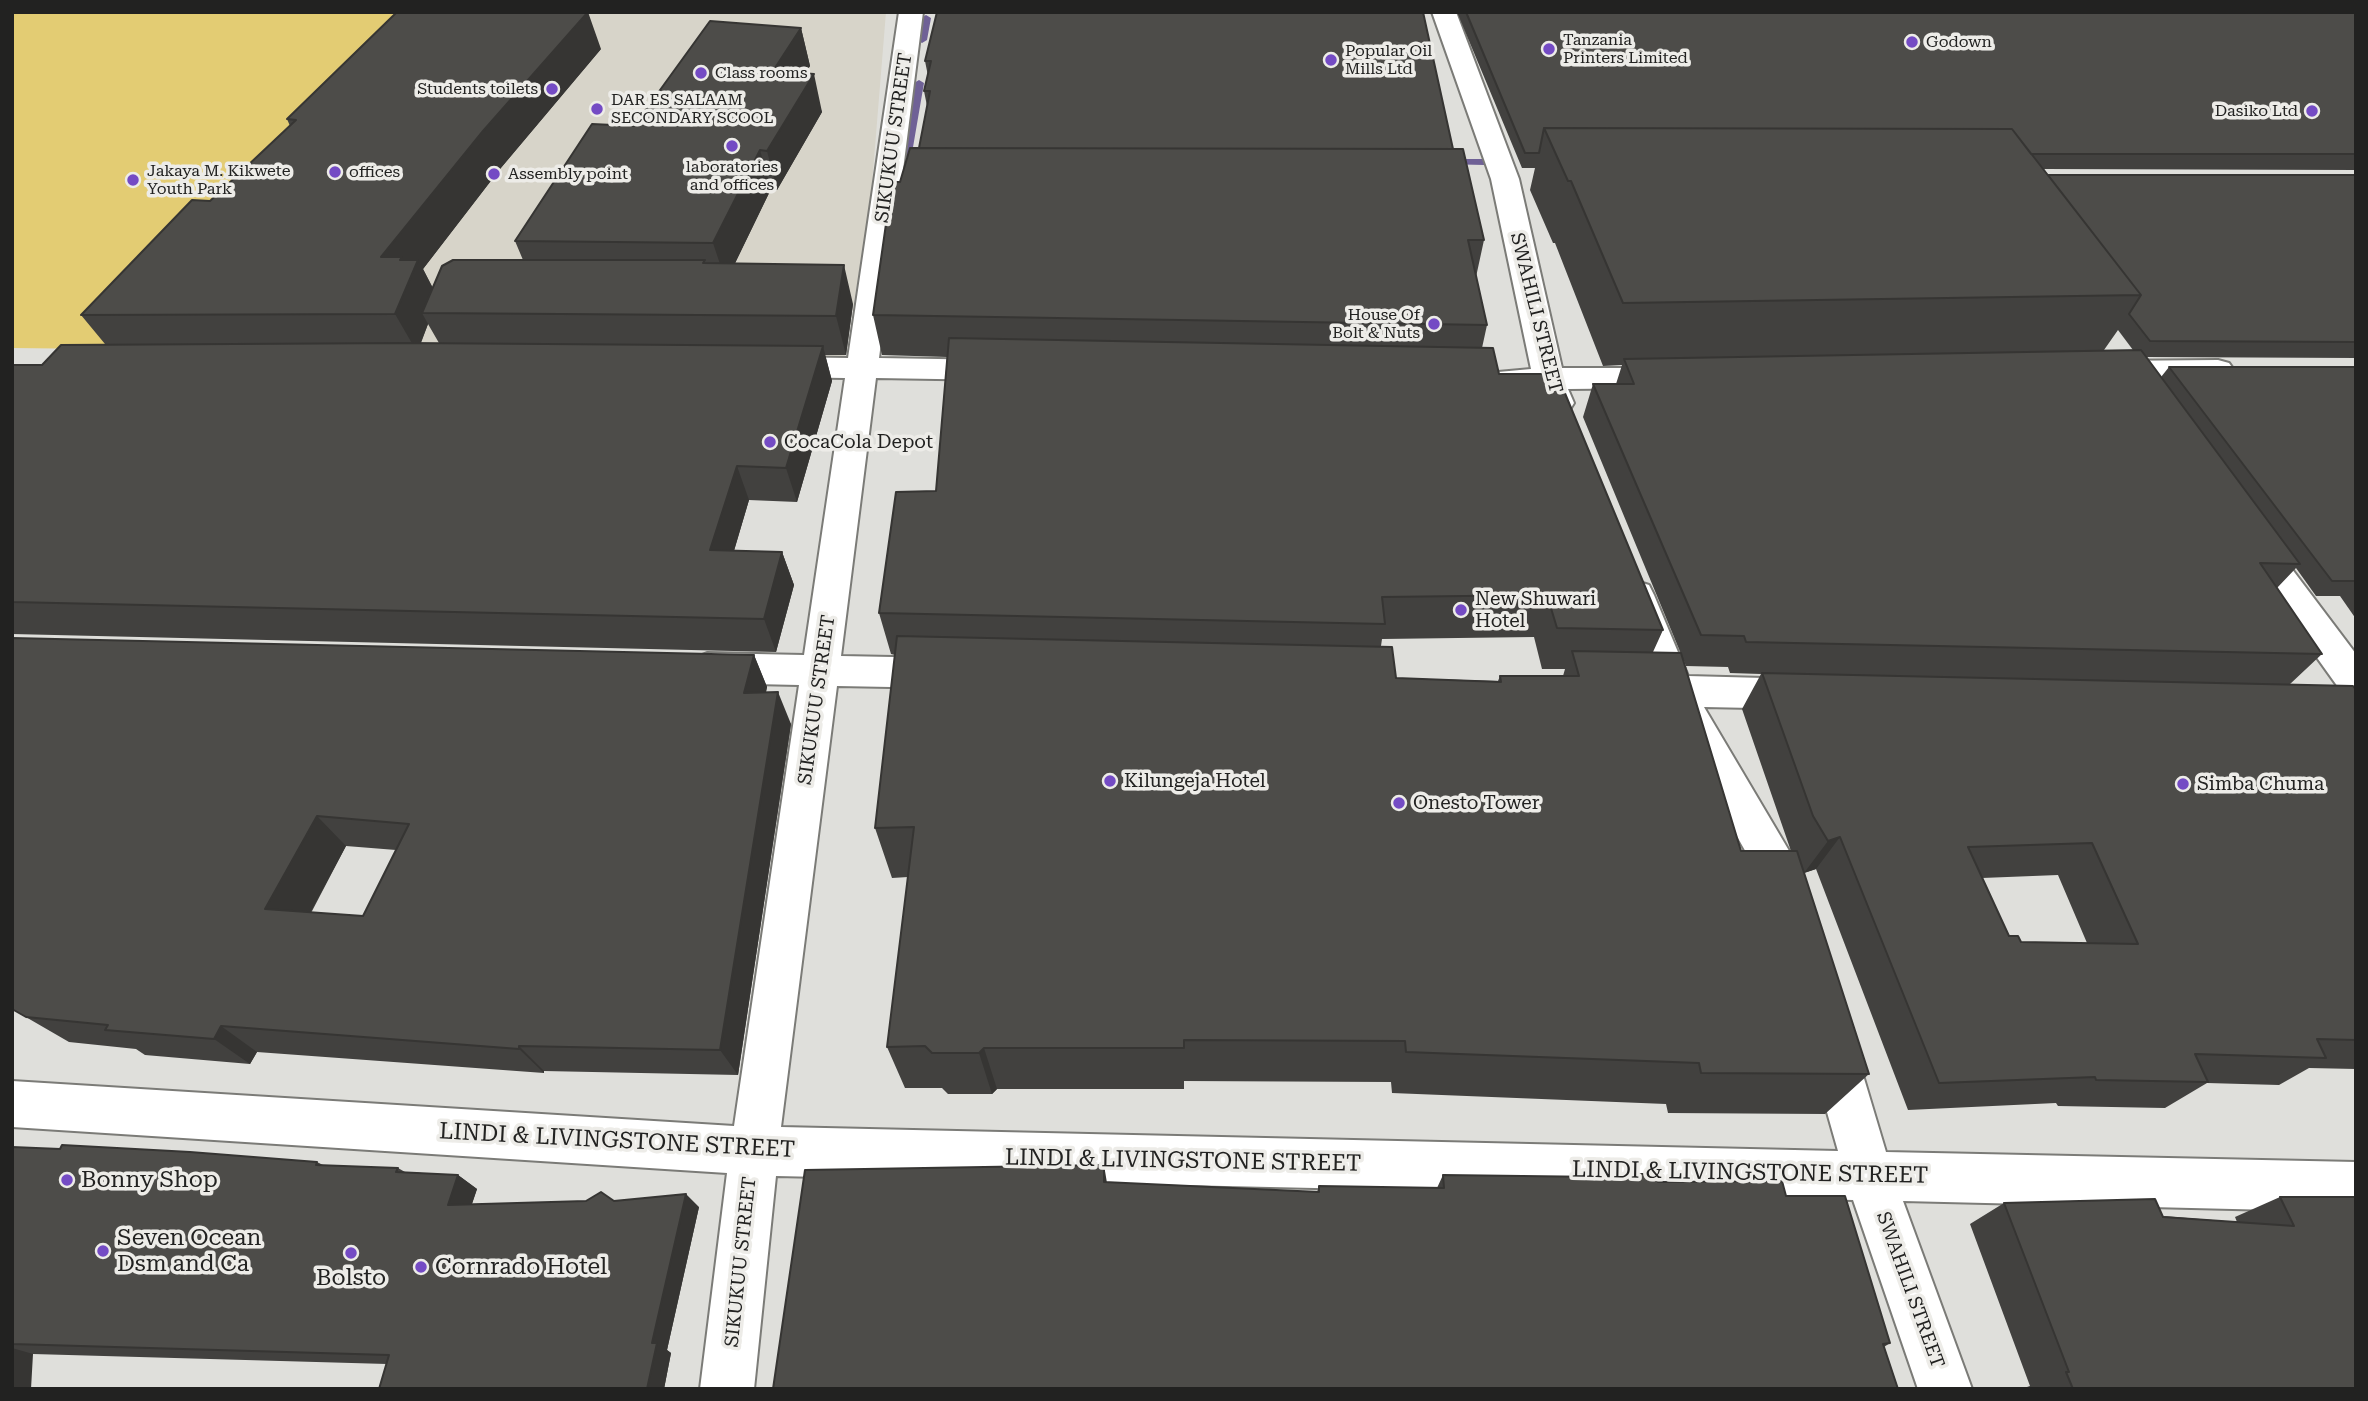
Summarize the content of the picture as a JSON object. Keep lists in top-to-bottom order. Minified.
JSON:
{"streets":{"street":["SIKUKUU STREET","SWAHILI STREET","LINDI & LIVINGSTONE STREET"]},"crossings":[["SIKUKUU STREET","LINDI & LIVINGSTONE STREET"],["SWAHILI STREET","LINDI & LIVINGSTONE STREET"]],"places":["Godown","Tanzania Printers Limited","Popular Oil Mills Ltd","Class rooms","Students toilets","DAR ES SALAAM SECONDARY SCOOL","Dasiko Ltd","laboratories and offices","offices","Assembly point","Jakaya M. Kikwete Youth Park","House Of Bolt & Nuts","CocaCola Depot","New Shuwari Hotel","Kilungeja Hotel","Simba Chuma","Onesto Tower","Bonny Shop","Seven Ocean Dsm and Ca","Bolsto","Cornrado Hotel"]}
